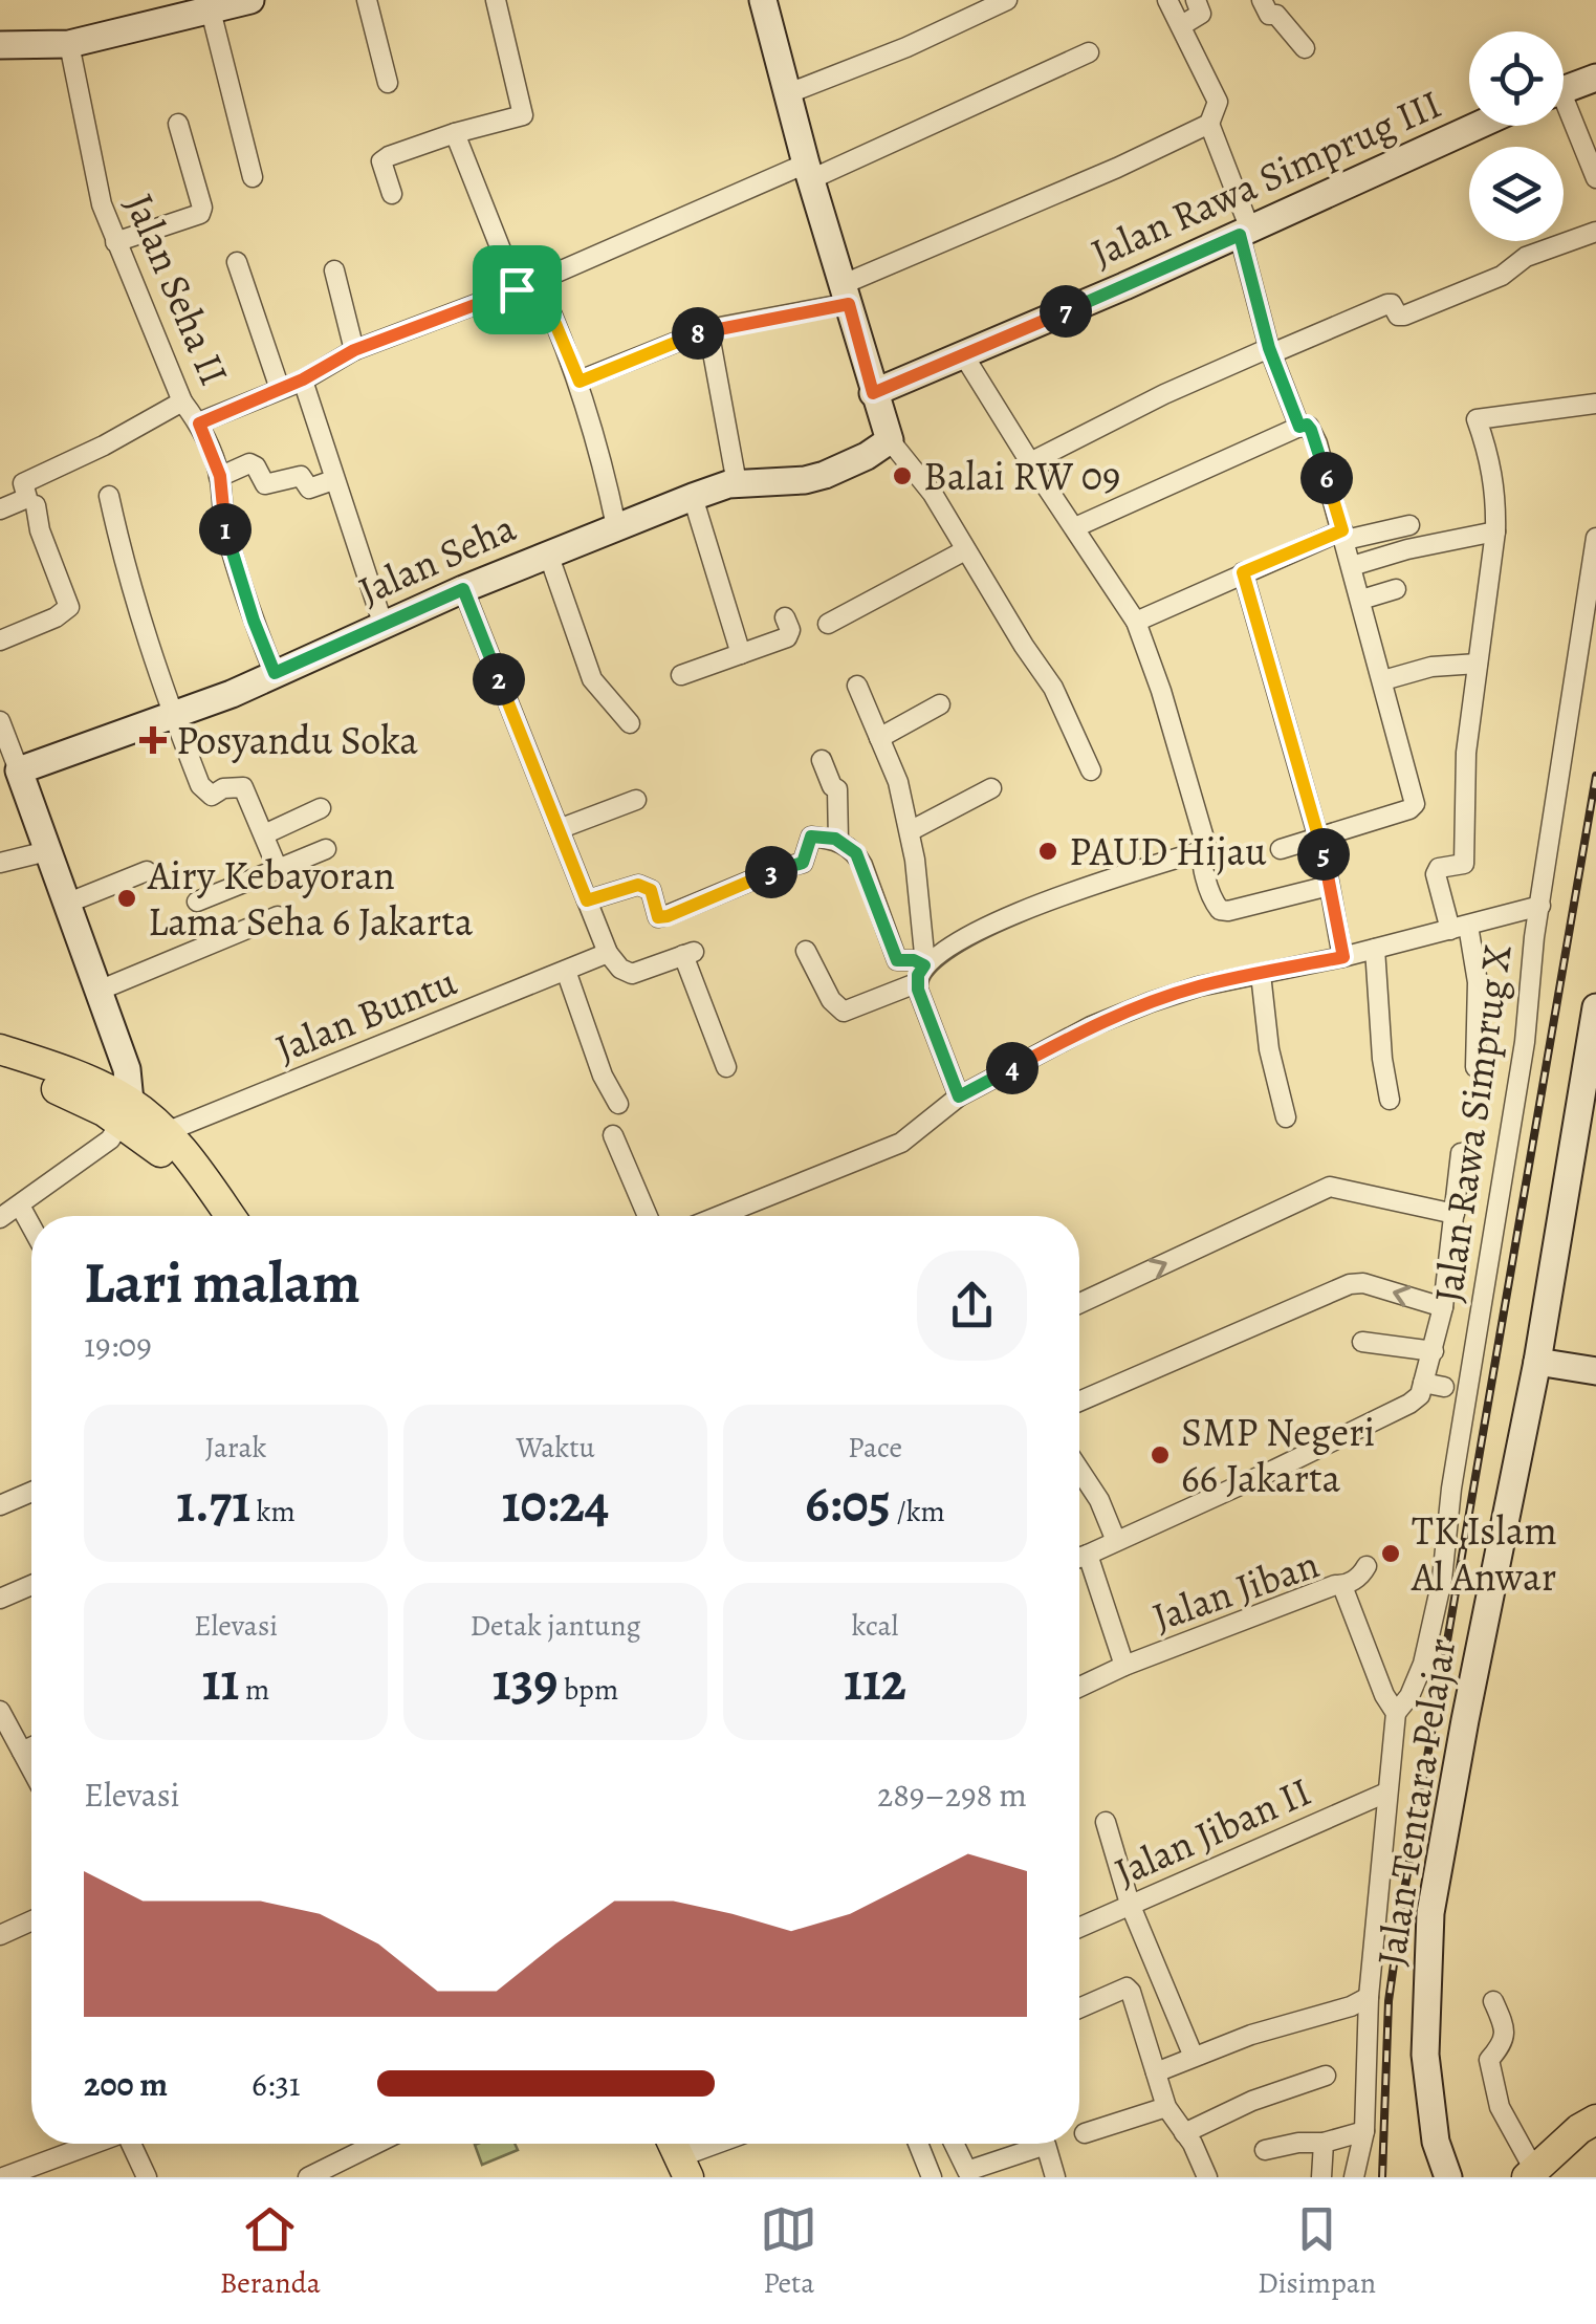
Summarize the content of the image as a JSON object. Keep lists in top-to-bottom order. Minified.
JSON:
{"streets":{"street":["Jalan Rawa Simprug III","Jalan Seha II","Jalan Seha","Jalan Buntu","Jalan Rawa Simprug X","Jalan Jiban","Jalan Tentara Pelajar","Jalan Jiban II"]},"crossings":[["Jalan Seha II","Jalan Seha"],["Jalan Rawa Simprug X","Jalan Jiban"]],"places":{"other":["Balai RW 09","PAUD Hijau","Airy Kebayoran Lama Seha 6 Jakarta","SMP Negeri 66 Jakarta","TK Islam Al Anwar"],"health":["Posyandu Soka"]},"page":{"pins":["7","8","6","1","2","5","3","4"],"heading":["Lari malam","19:09"],"stats":[["Jarak","1.71 km"],["Waktu","10:24"],["Pace","6:05 /km"],["Elevasi","11 m"],["Detak jantung","139 bpm"],["kcal","112"]],"chart":["Elevasi","289–298 m"],"list":[{"name":"200 m","note":"6:31"}],"tabs":["Beranda","Peta","Disimpan"]}}
